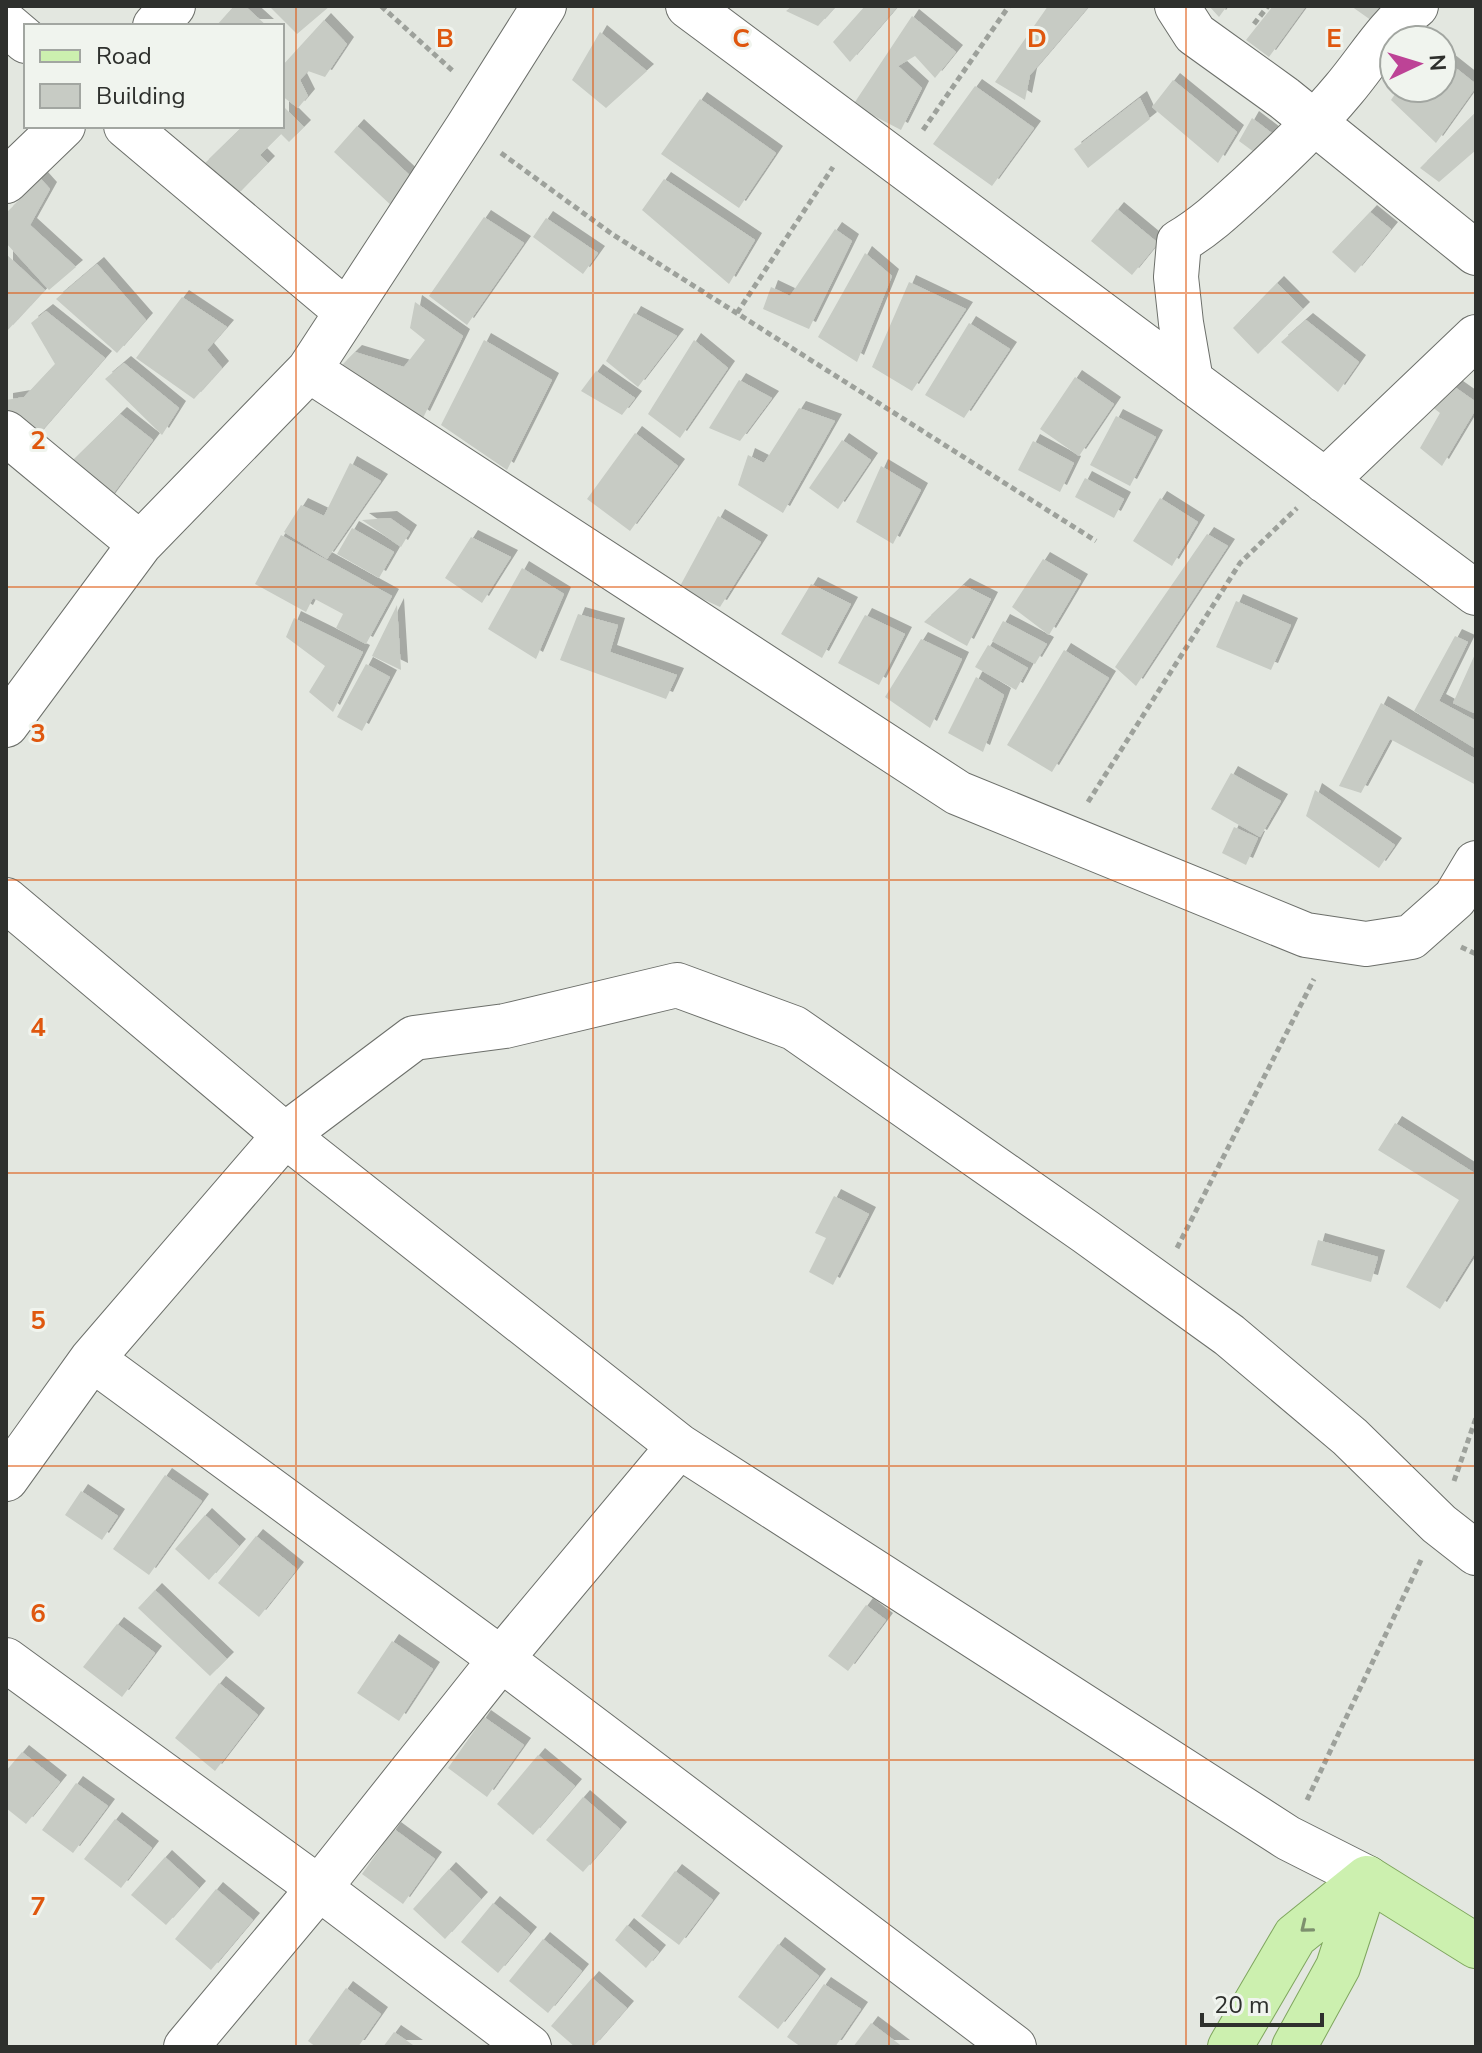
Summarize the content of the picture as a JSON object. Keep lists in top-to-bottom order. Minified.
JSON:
{"legend":["Road","Building"],"scale_bar":"20 m","north":"right","grid":{"columns":["B","C","D","E"],"rows":["2","3","4","5","6","7"]}}
